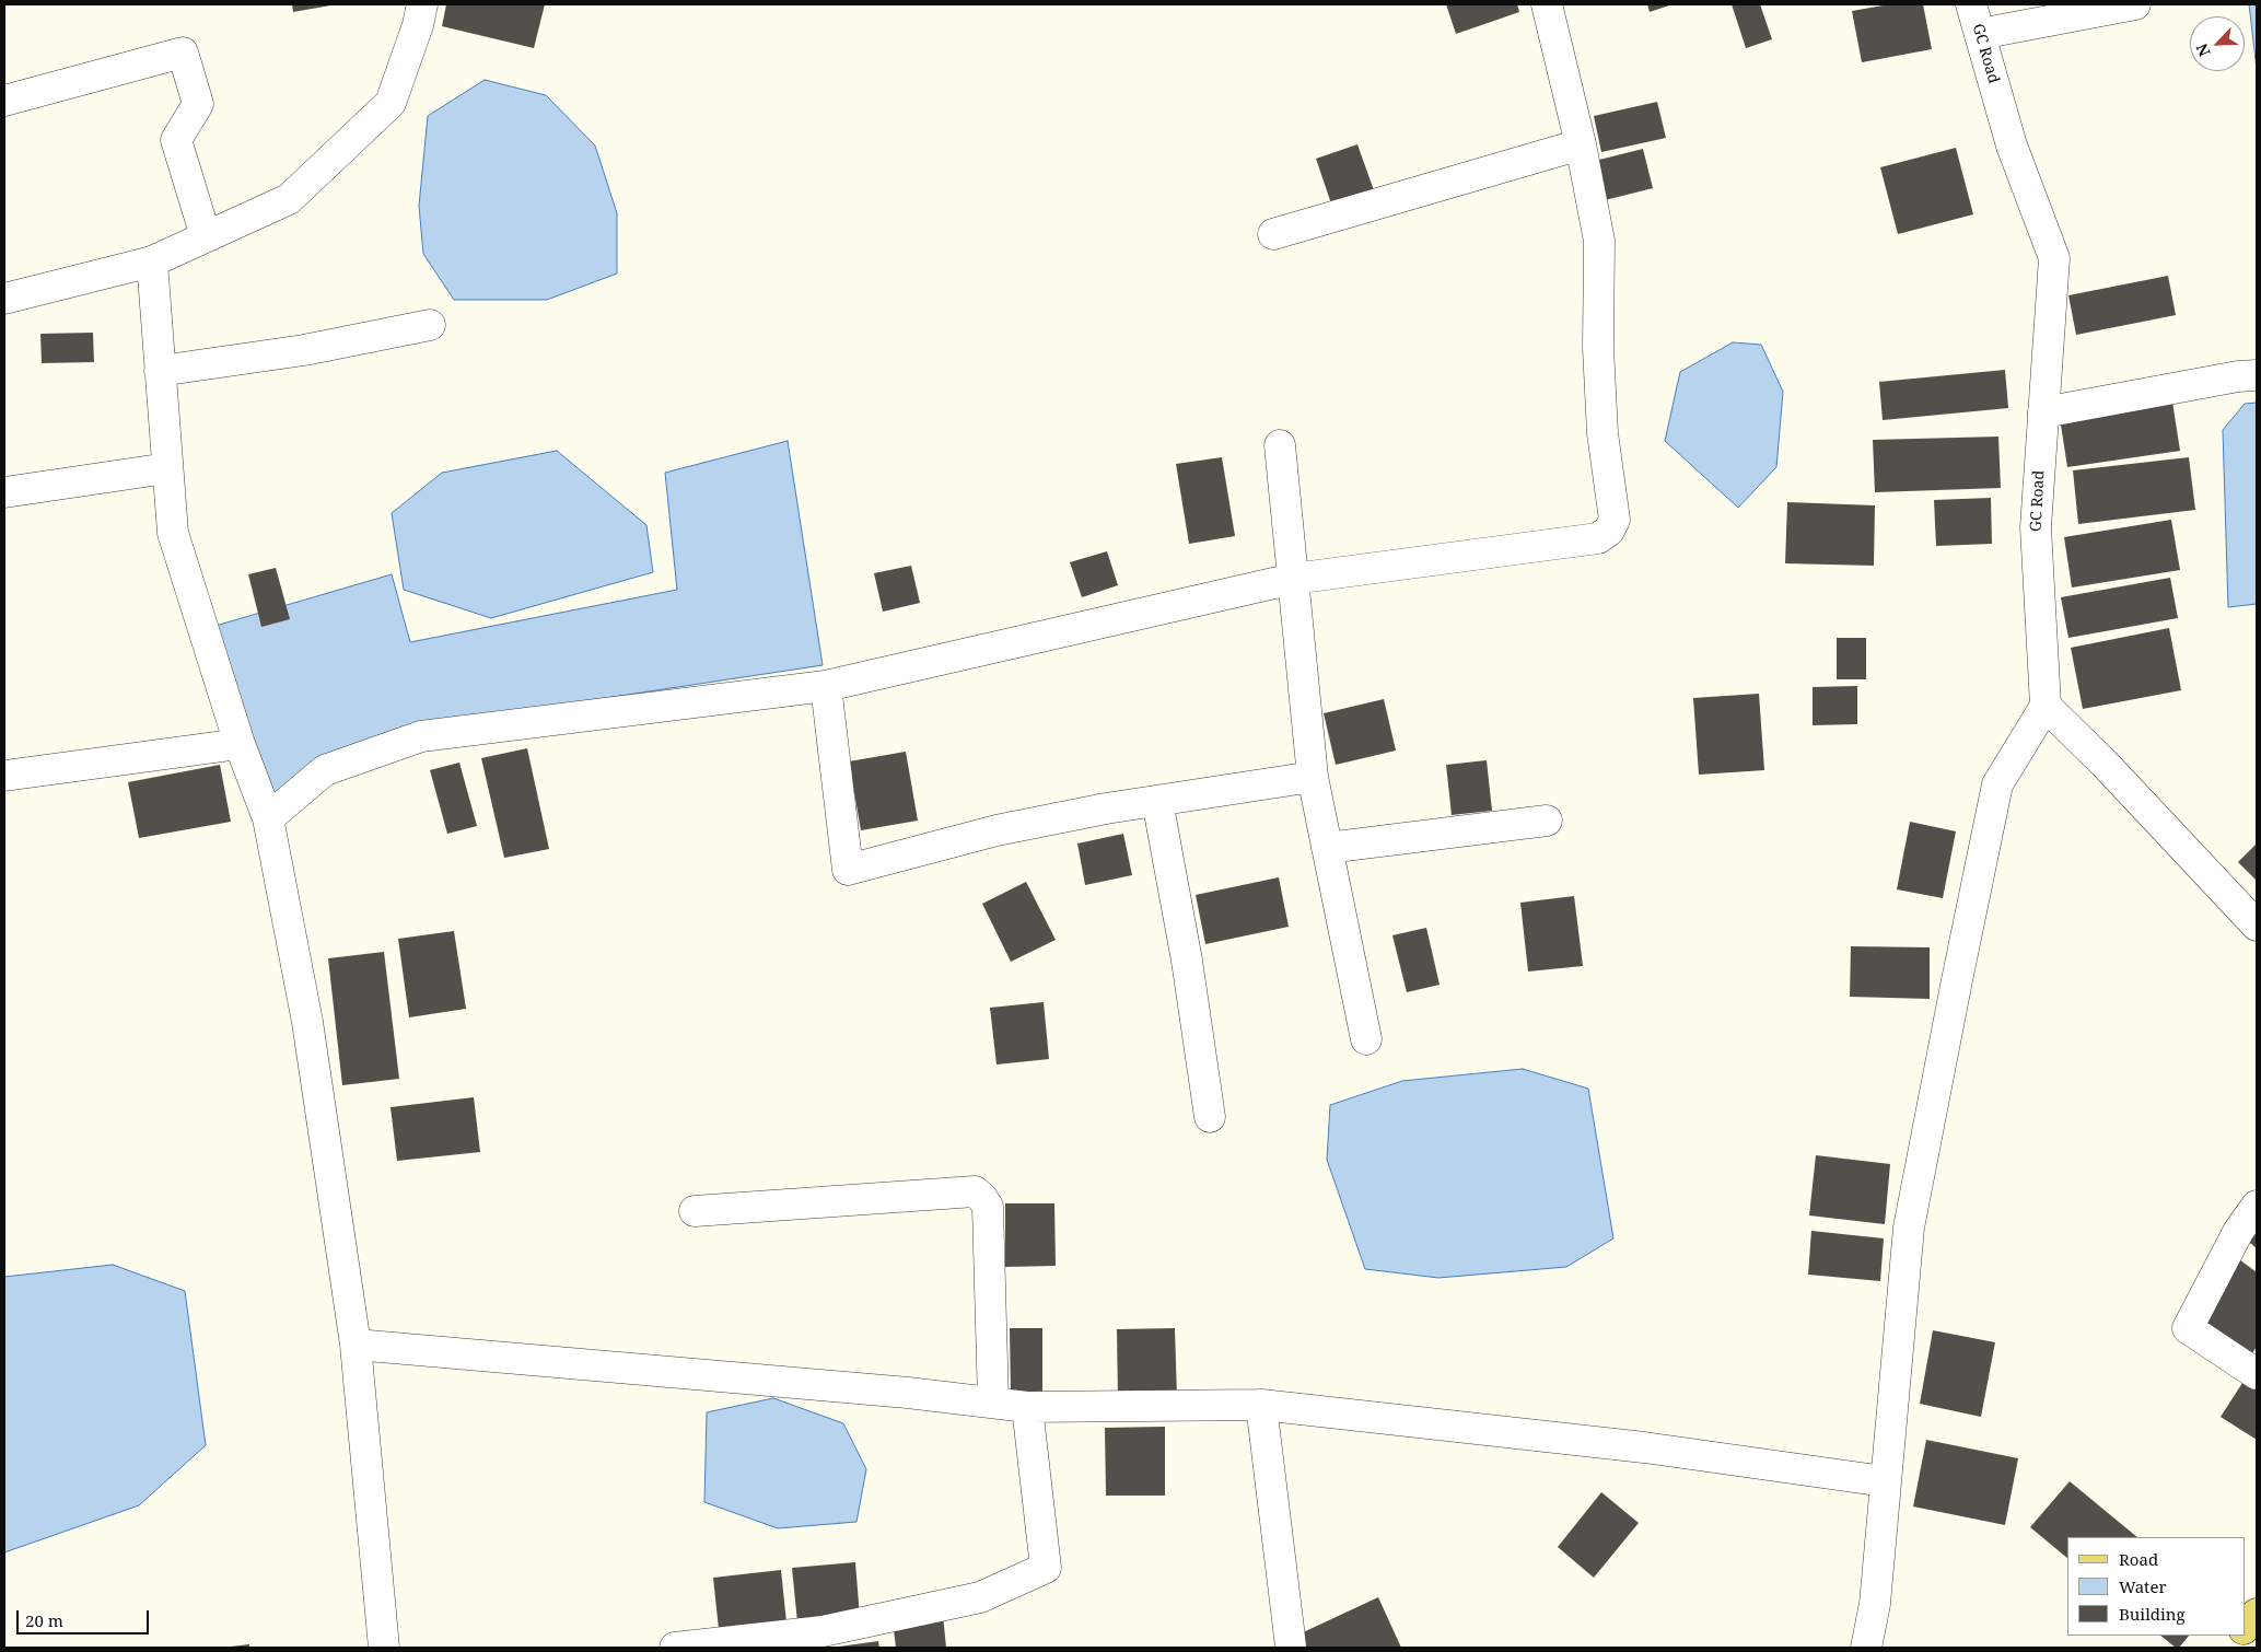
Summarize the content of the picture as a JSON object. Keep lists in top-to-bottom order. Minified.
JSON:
{"streets":{"street":["GC Road"]},"legend":["Road","Water","Building"],"scale_bar":"20 m","north":"bottom left"}
